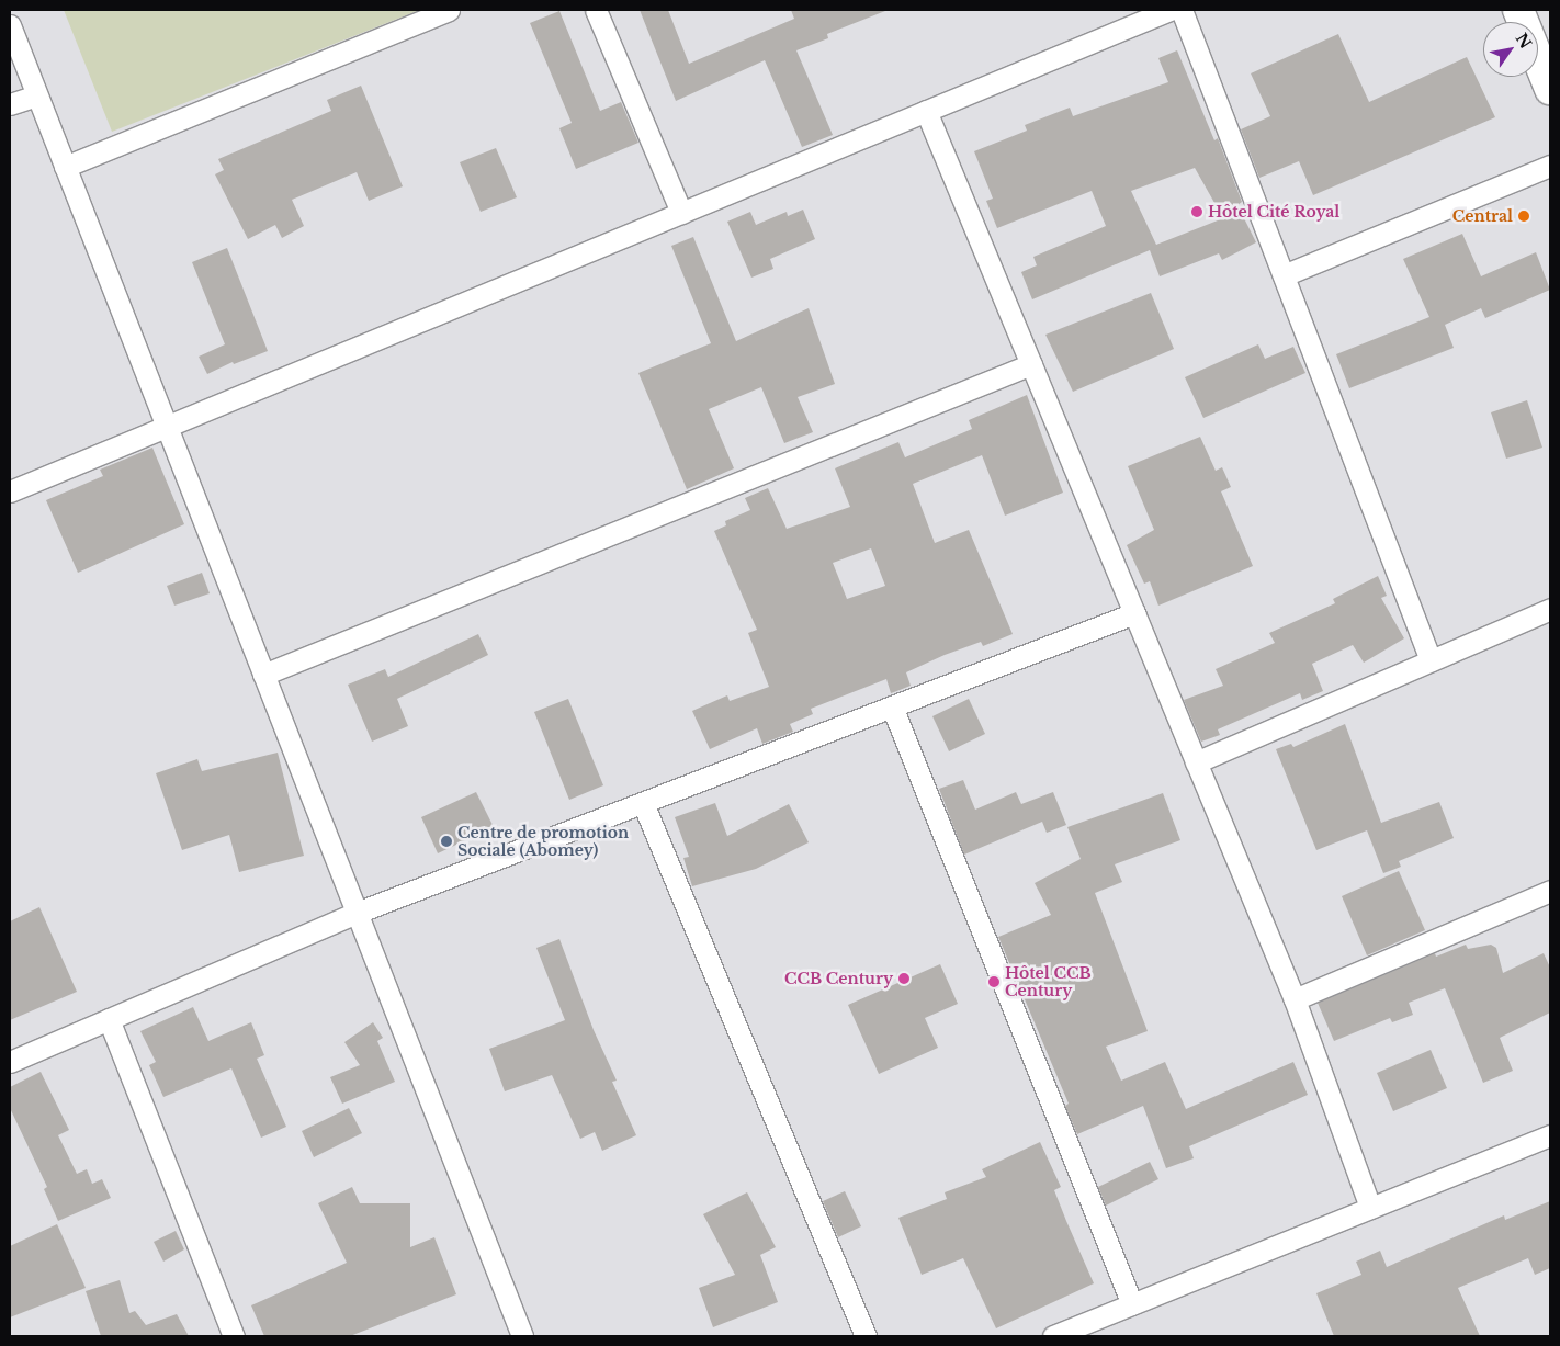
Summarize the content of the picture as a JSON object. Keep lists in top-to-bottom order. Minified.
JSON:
{"places":["Hôtel Cité Royal","Central","Centre de promotion Sociale (Abomey)","CCB Century","Hôtel CCB Century"],"north":"top right"}
